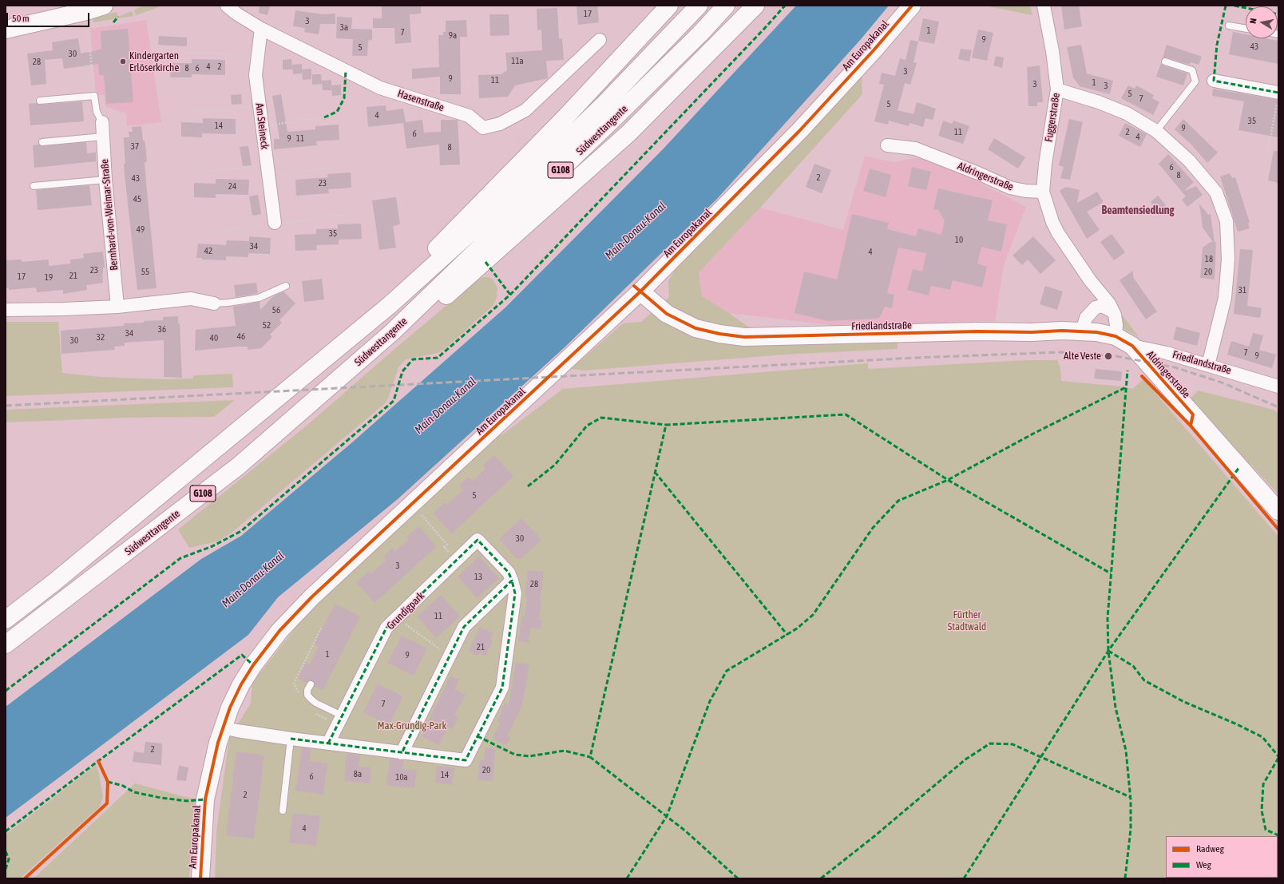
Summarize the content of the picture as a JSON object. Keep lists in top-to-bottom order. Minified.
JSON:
{"streets":{"main road":["Am Europakanal","Südwesttangente","G108","Aldringerstraße","Friedlandstraße"],"street":["Hasenstraße","Fuggerstraße","Am Steineck","Bernhard-von-Weimar-Straße","Grundigpark"]},"crossings":[["Am Europakanal","Friedlandstraße"],["Am Europakanal","Grundigpark"],["Hasenstraße","Am Steineck"],["Fuggerstraße","Aldringerstraße"],["Aldringerstraße","Friedlandstraße"]],"districts":["Beamtensiedlung"],"water":["Main-Donau-Kanal"],"parks":["Fürther Stadtwald","Max-Grundig-Park"],"places":["Kindergarten Erlöserkirche","Alte Veste"],"house_numbers":["17","3","3a","1","7","9a","9","43","5","30","11a","28","4","2","8","6","3","9","11","1","3","3","5","7","5","4","35","14","9","11","2","6","4","9","11","37","8","6","8","2","43","23","24","45","49","35","10","34","42","4","18","23","55","20","21","17","19","31","56","52","36","34","46","32","40","30","7","9","5","30","3","13","28","11","21","1","9","7","2","20","8a","14","6","10a","2","4"],"legend":["Radweg","Weg"],"scale_bar":"50 m","north":"left"}
